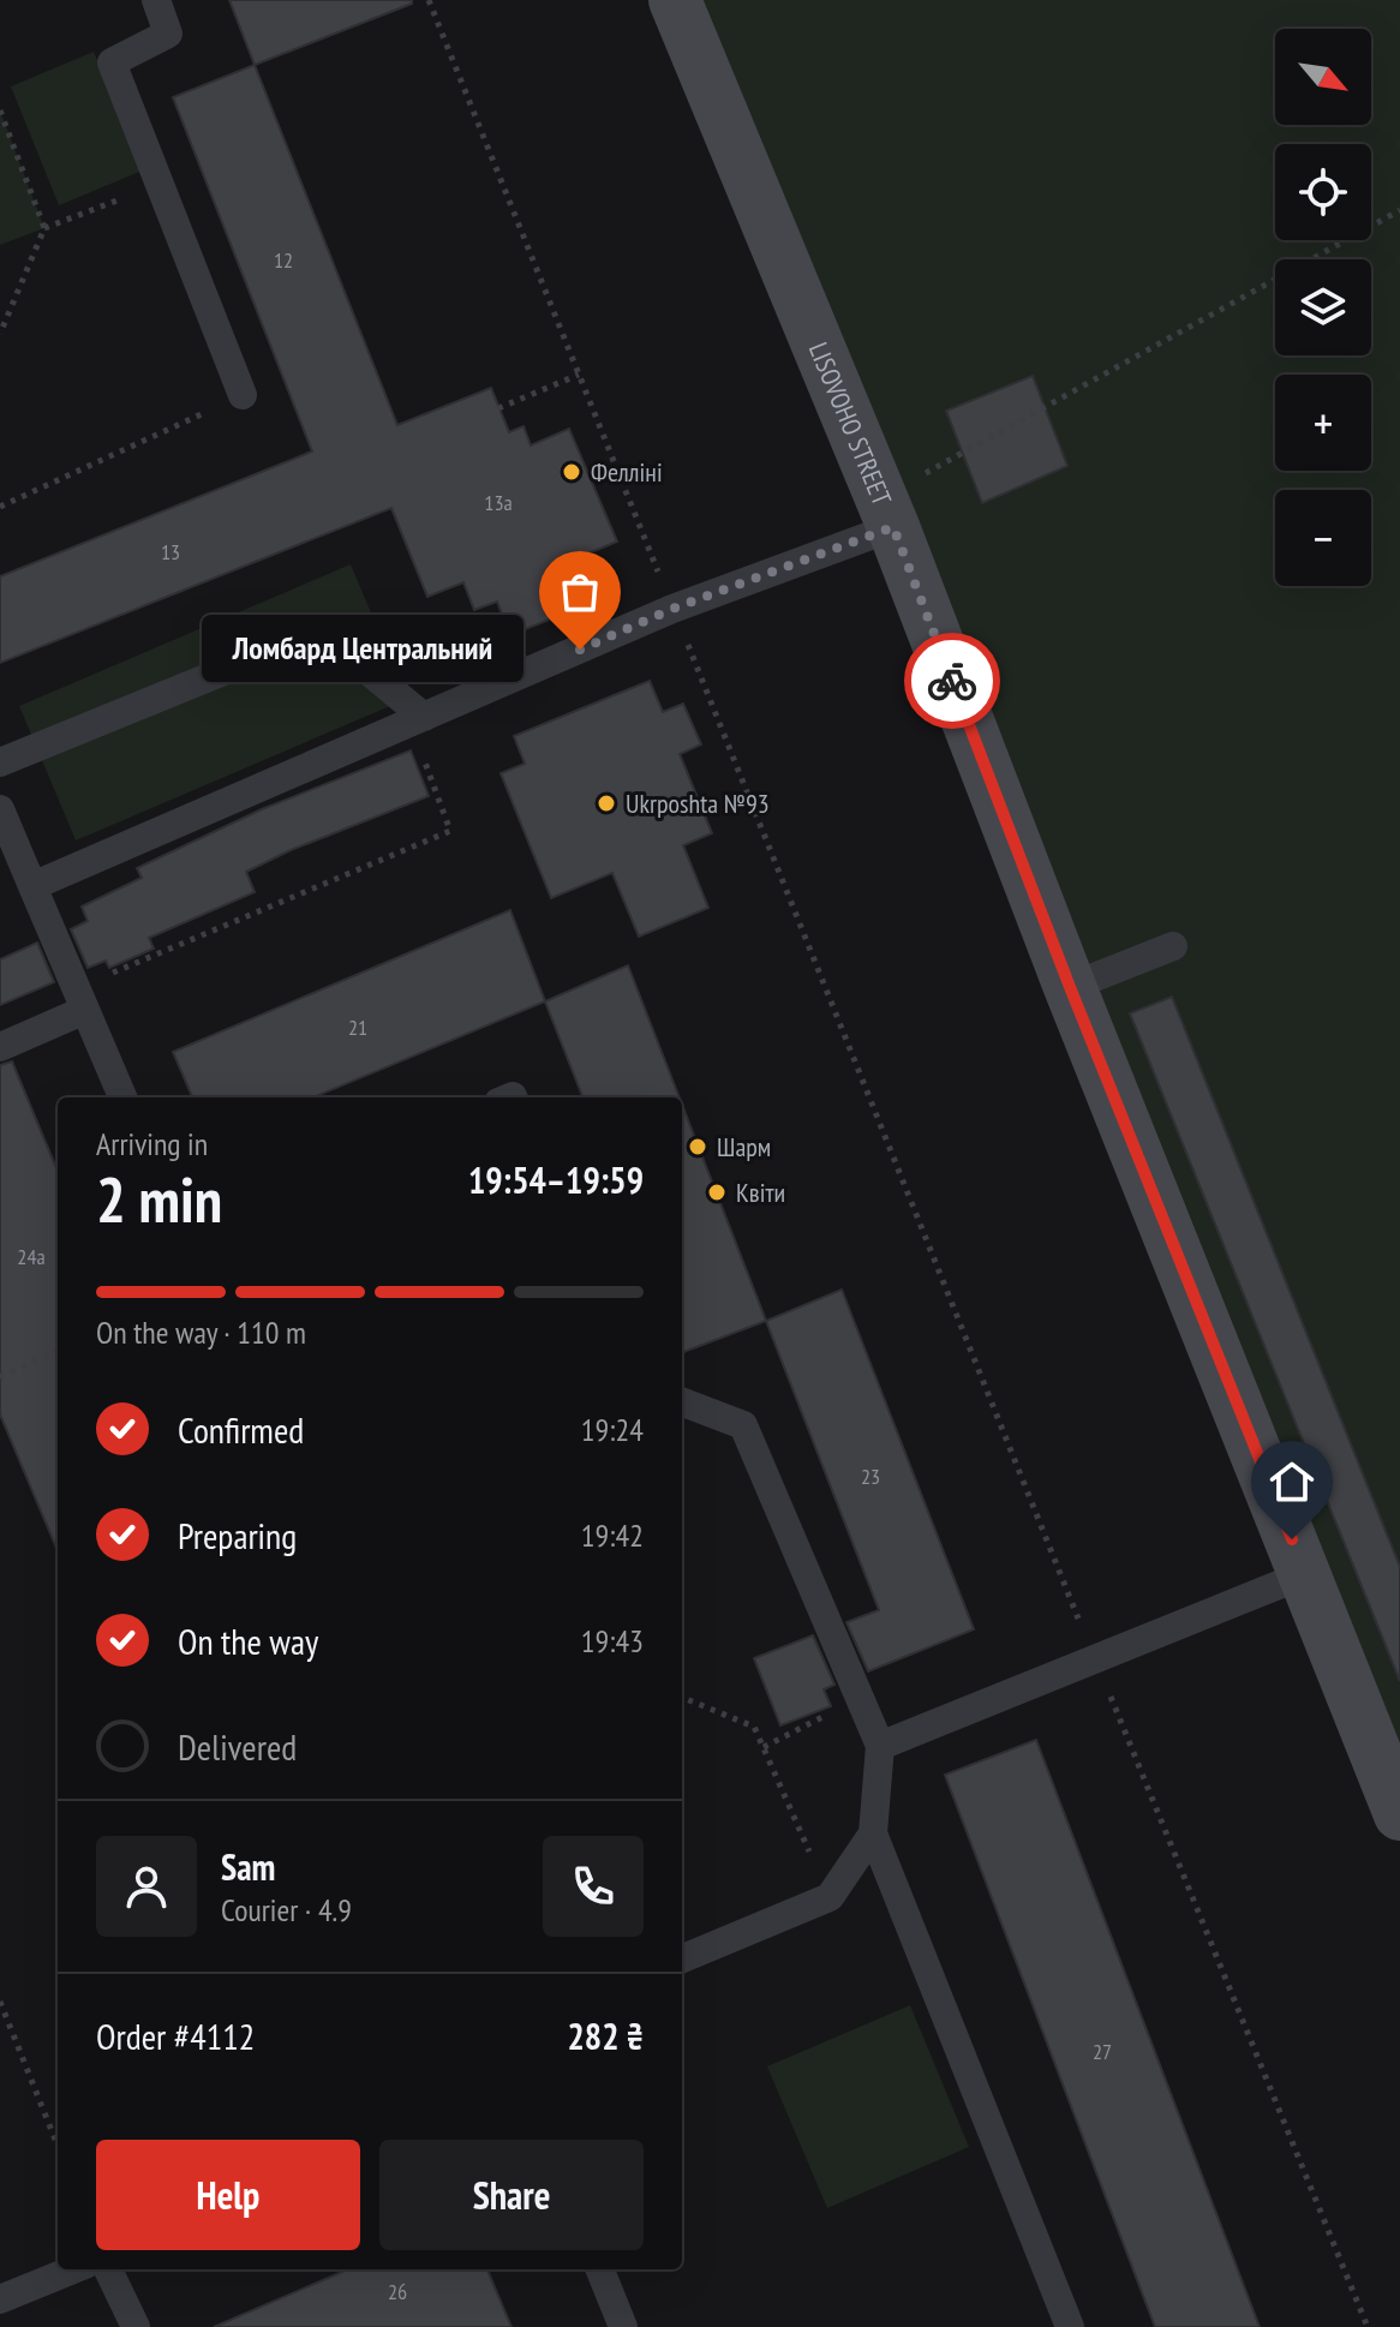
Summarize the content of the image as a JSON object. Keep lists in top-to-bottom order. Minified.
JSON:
{"streets":{"street":["LISOVOHO STREET"]},"places":["Фелліні","Ломбард Центральний","Ukrposhta №93","Шарм","Квіти"],"house_numbers":["12","13а","13","21","24а","23","27","26"],"north":"bottom right","page":{"map_buttons":["+","−"],"bubble":"Ломбард Центральний","heading":["2 min","Arriving in","19:54–19:59"],"panel":["Sam","Courier · 4.9","Order #4112","282 ₴"],"bar":"On the way · 110 m","list":[["Confirmed","19:24"],["Preparing","19:42"],["On the way","19:43"],"Delivered"],"buttons":["Help","Share"]}}
